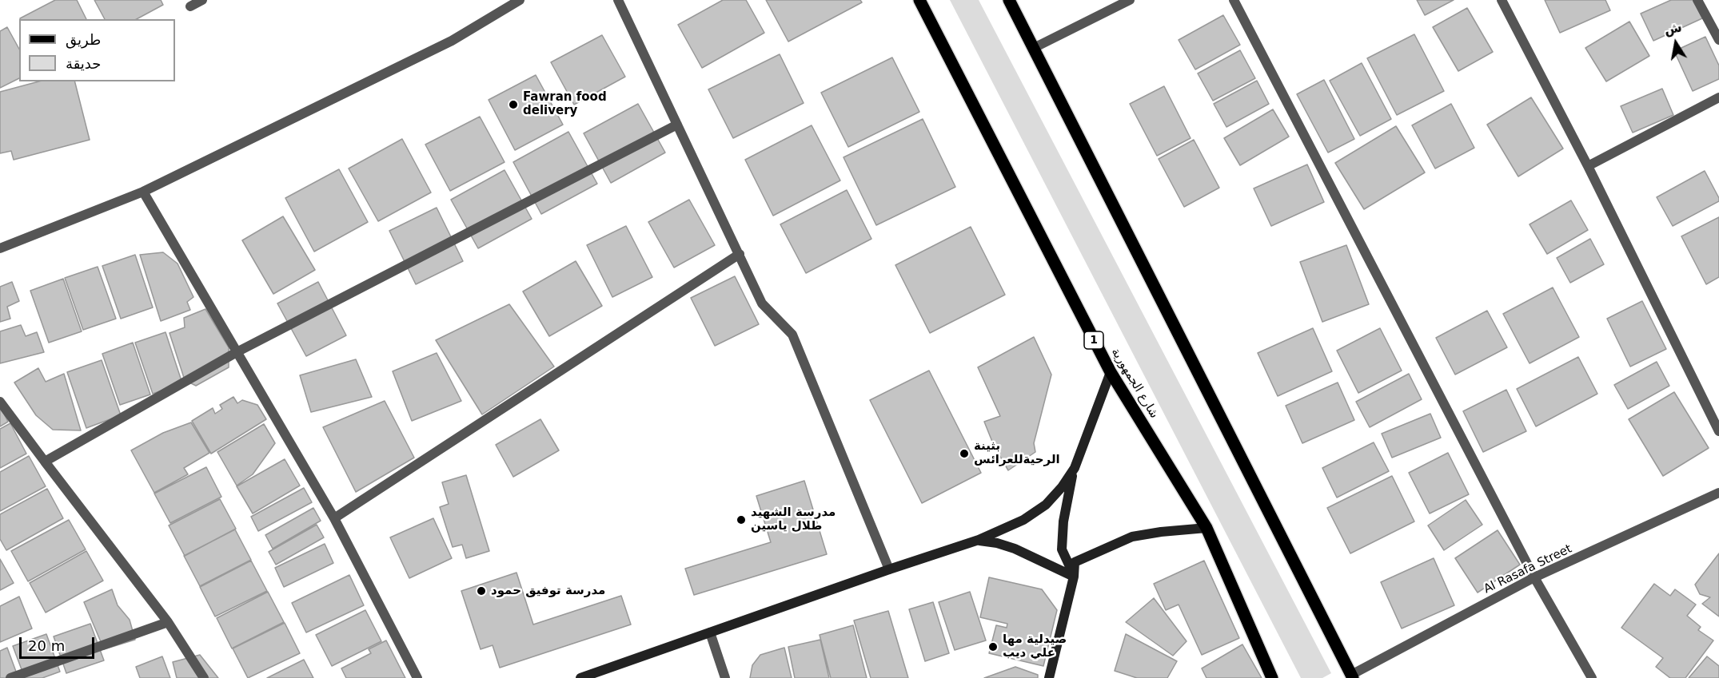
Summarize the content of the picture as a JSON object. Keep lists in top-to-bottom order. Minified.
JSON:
{"streets":{"main road":["1","شارع الجمهورية"],"street":["Al Rasafa Street"]},"places":["Fawran food delivery","بثينة الرحيةللعرائس","مدرسة الشهيد طلال ياسين","مدرسة توفيق حمود","صيدلية مها علي ديب"],"legend":["طريق","حديقة"],"scale_bar":"20 m","north":"top"}
